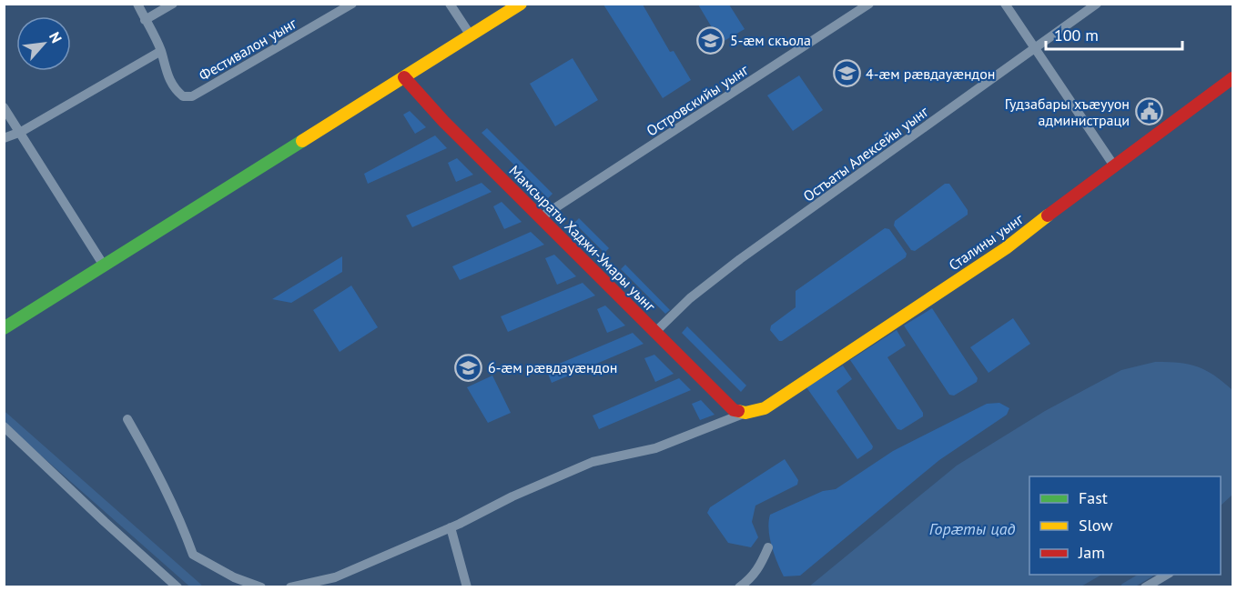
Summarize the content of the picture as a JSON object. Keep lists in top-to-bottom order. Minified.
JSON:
{"streets":{"street":["Фестивалон уынг","Островскийы уынг","Остъаты Алексейы уынг","Мамсыраты Хаджи-Умары уынг","Сталины уынг"]},"crossings":[["Островскийы уынг","Мамсыраты Хаджи-Умары уынг"],["Остъаты Алексейы уынг","Мамсыраты Хаджи-Умары уынг"],["Мамсыраты Хаджи-Умары уынг","Сталины уынг"]],"water":["Горӕты цад"],"places":{"school or university":["5-æм скъола","4-æм рӕвдауӕндон","6-æм рӕвдауӕндон"],"public building":["Гудзабары хъæууон администраци"]},"legend":["Fast","Slow","Jam"],"scale_bar":"100 m","north":"top right"}
